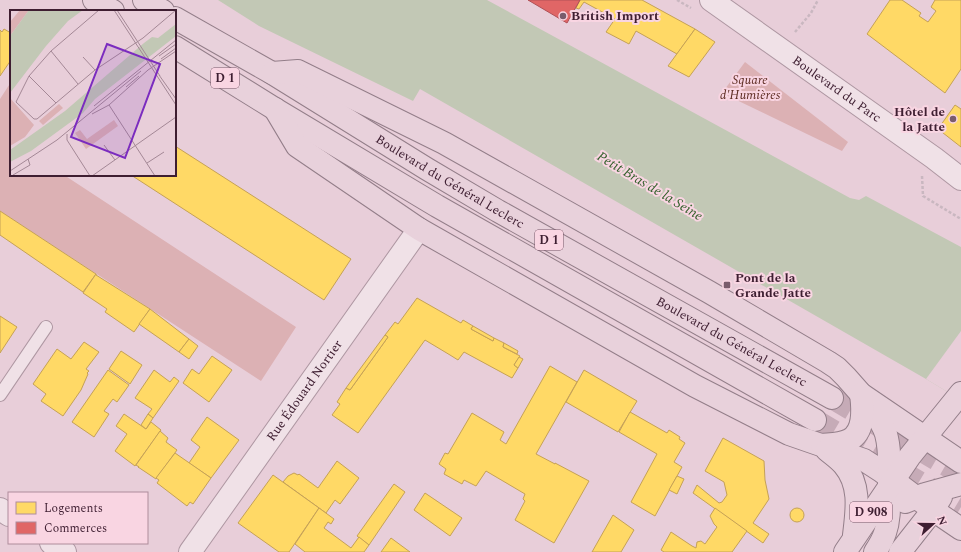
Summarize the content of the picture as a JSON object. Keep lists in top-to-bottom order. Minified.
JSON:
{"streets":{"main road":["D 1","Boulevard du Général Leclerc","D 908"],"street":["Boulevard du Parc","Rue Édouard Nortier"]},"water":["Petit Bras de la Seine"],"parks":["Square d'Humières"],"places":{"other":["British Import","Hôtel de la Jatte"],"transit":["Pont de la Grande Jatte"]},"legend":["Logements","Commerces"],"north":"right"}
